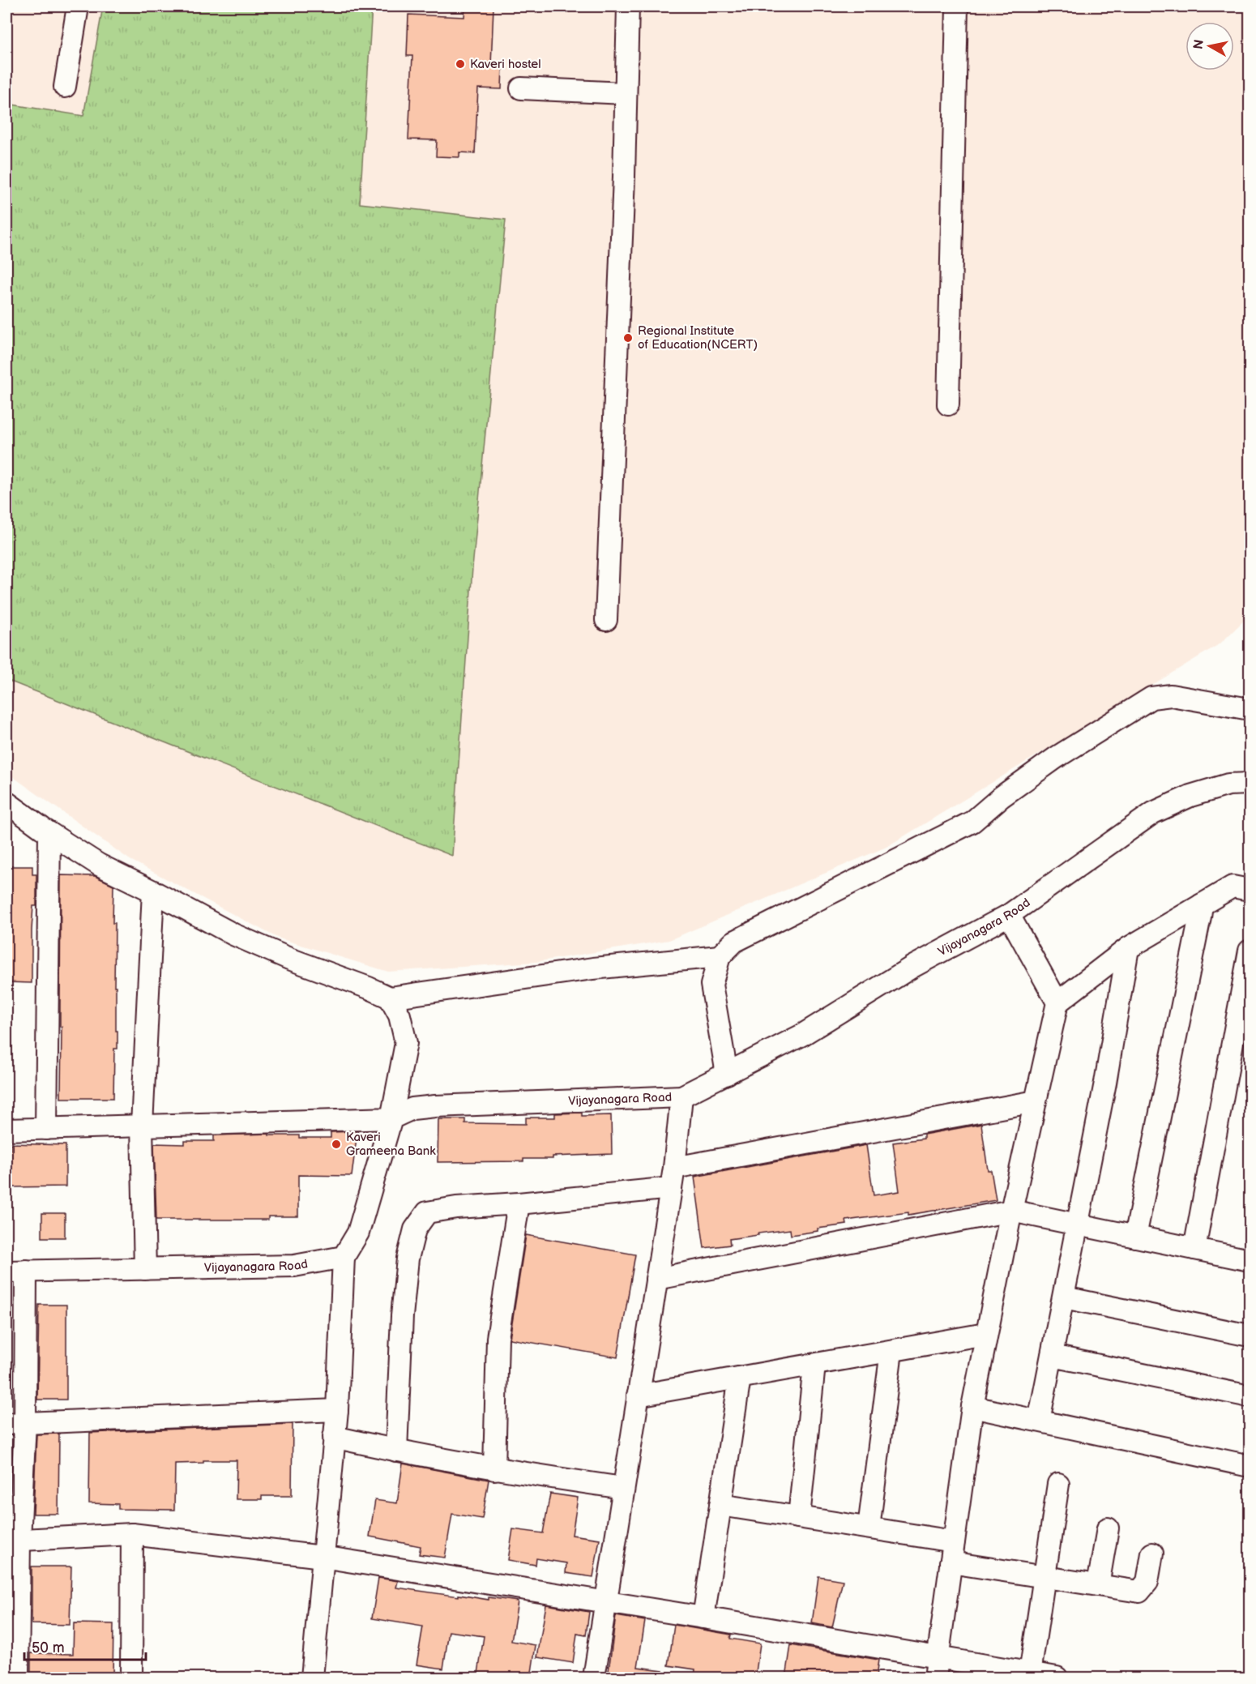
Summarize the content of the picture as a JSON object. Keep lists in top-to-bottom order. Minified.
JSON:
{"streets":{"street":["Vijayanagara Road"]},"places":["Kaveri hostel","Regional Institute of Education(NCERT)","Kaveri Grameena Bank"],"scale_bar":"50 m","north":"left"}
